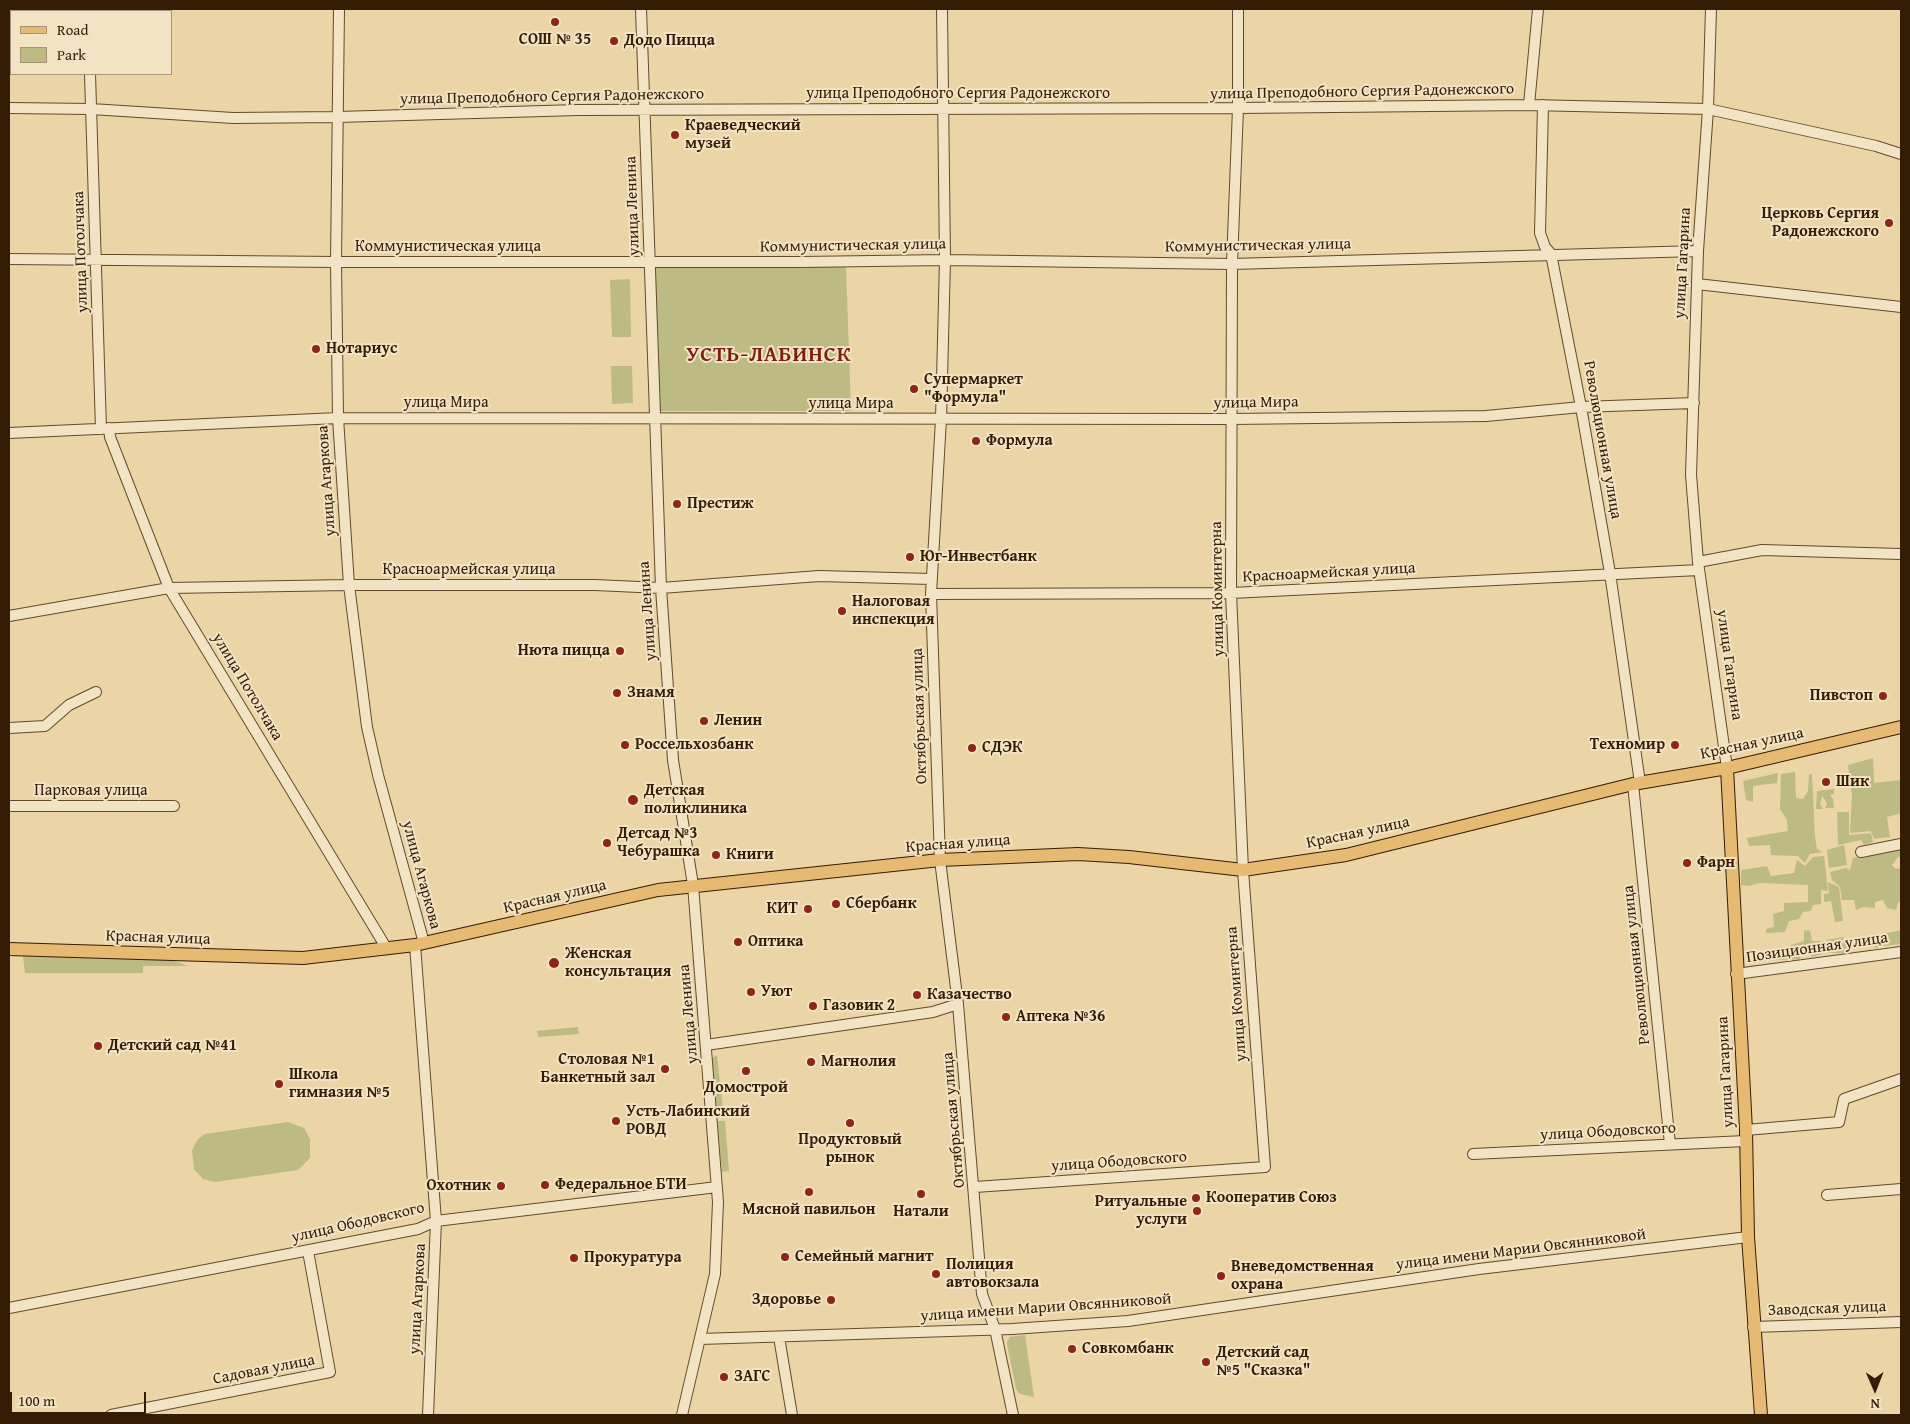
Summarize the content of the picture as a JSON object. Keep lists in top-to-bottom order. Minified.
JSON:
{"streets":{"main road":["улица Гагарина","Красная улица"],"street":["улица Преподобного Сергия Радонежского","улица Ленина","Коммунистическая улица","улица Потолчака","улица Мира","Революционная улица","улица Агаркова","Красноармейская улица","улица Коминтерна","Октябрьская улица","Парковая улица","Позиционная улица","улица Ободовского","улица имени Марии Овсянниковой","Заводская улица","Садовая улица"]},"crossings":[["улица Преподобного Сергия Радонежского","улица Ленина"],["улица Преподобного Сергия Радонежского","улица Потолчака"],["улица Преподобного Сергия Радонежского","улица Гагарина"],["улица Преподобного Сергия Радонежского","Революционная улица"],["улица Преподобного Сергия Радонежского","улица Агаркова"],["улица Преподобного Сергия Радонежского","улица Коминтерна"],["улица Преподобного Сергия Радонежского","Октябрьская улица"],["улица Ленина","Коммунистическая улица"],["улица Ленина","улица Мира"],["улица Ленина","Красноармейская улица"],["улица Ленина","Красная улица"],["улица Ленина","улица Ободовского"],["улица Ленина","улица имени Марии Овсянниковой"],["Коммунистическая улица","улица Потолчака"],["Коммунистическая улица","улица Гагарина"],["Коммунистическая улица","Революционная улица"],["Коммунистическая улица","улица Агаркова"],["Коммунистическая улица","улица Коминтерна"],["Коммунистическая улица","Октябрьская улица"],["улица Потолчака","улица Мира"],["улица Потолчака","Красноармейская улица"],["улица Потолчака","Красная улица"],["улица Гагарина","улица Мира"],["улица Гагарина","Красноармейская улица"],["улица Гагарина","Красная улица"],["улица Гагарина","Позиционная улица"],["улица Гагарина","улица Ободовского"],["улица Гагарина","улица имени Марии Овсянниковой"],["улица Гагарина","Заводская улица"],["улица Мира","Революционная улица"],["улица Мира","улица Агаркова"],["улица Мира","улица Коминтерна"],["улица Мира","Октябрьская улица"],["Революционная улица","Красноармейская улица"],["Революционная улица","Красная улица"],["Революционная улица","улица Ободовского"],["улица Агаркова","Красноармейская улица"],["улица Агаркова","Красная улица"],["улица Агаркова","улица Ободовского"],["Красноармейская улица","улица Коминтерна"],["Красноармейская улица","Октябрьская улица"],["улица Коминтерна","Красная улица"],["улица Коминтерна","улица Ободовского"],["Октябрьская улица","Красная улица"],["Октябрьская улица","улица Ободовского"],["Октябрьская улица","улица имени Марии Овсянниковой"],["улица Ободовского","Садовая улица"]],"districts":["УСТЬ-ЛАБИНСК"],"places":["СОШ № 35","Додо Пицца","Краеведческий музей","Церковь Сергия Радонежского","Нотариус","Супермаркет \"Формула\"","Формула","Престиж","Юг-Инвестбанк","Налоговая инспекция","Нюта пицца","Знамя","Пивстоп","Ленин","Россельхозбанк","Техномир","СДЭК","Шик","Детская поликлиника","Детсад №3 Чебурашка","Книги","Фарн","Сбербанк","КИТ","Оптика","Женская консультация","Уют","Казачество","Газовик 2","Аптека №36","Детский сад №41","Магнолия","Столовая №1 Банкетный зал","Домострой","Школа гимназия №5","Усть-Лабинский РОВД","Продуктовый рынок","Федеральное БТИ","Охотник","Мясной павильон","Натали","Кооператив Союз","Ритуальные услуги","Семейный магнит","Прокуратура","Полиция автовокзала","Вневедомственная охрана","Здоровье","Совкомбанк","Детский сад №5 \"Сказка\"","ЗАГС"],"legend":["Road","Park"],"scale_bar":"100 m","north":"bottom"}
